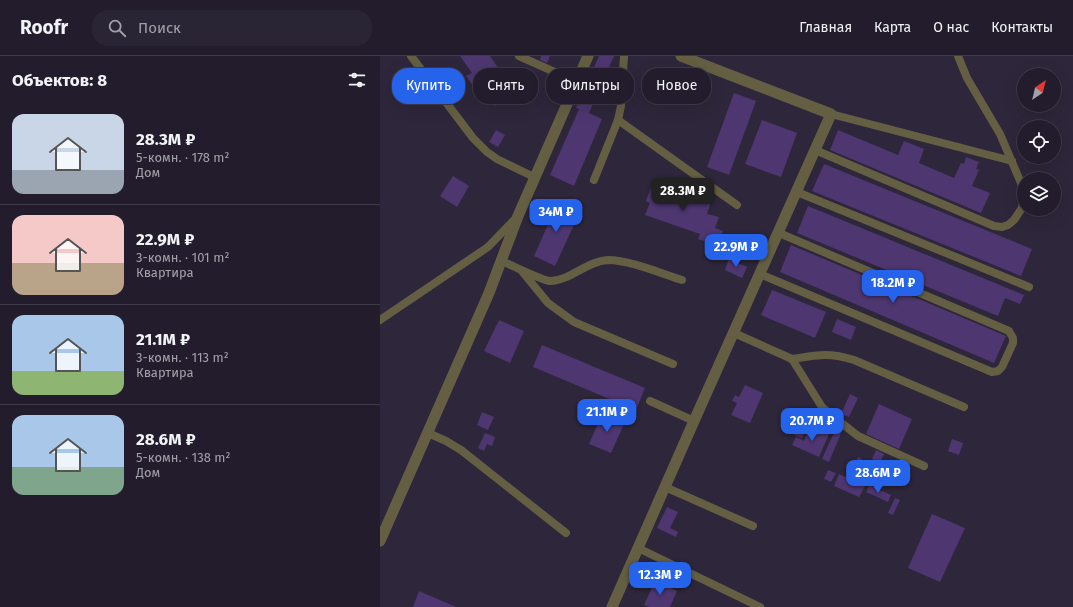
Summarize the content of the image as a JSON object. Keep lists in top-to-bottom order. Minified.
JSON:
{"north":"top right","page":{"header":"Roofr","search":"Поиск","nav":["Главная","Карта","О нас","Контакты"],"heading":"Объектов: 8","chip":["Купить","Снять","Фильтры","Новое"],"list":[{"name":"28.3M ₽","note":"5-комн. · 178 m² · Дом"},{"name":"22.9M ₽","note":"3-комн. · 101 m² · Квартира"},{"name":"21.1M ₽","note":"3-комн. · 113 m² · Квартира"},{"name":"28.6M ₽","note":"5-комн. · 138 m² · Дом"}],"price":["28.3M ₽","34M ₽","22.9M ₽","18.2M ₽","21.1M ₽","20.7M ₽","28.6M ₽","12.3M ₽"]}}
